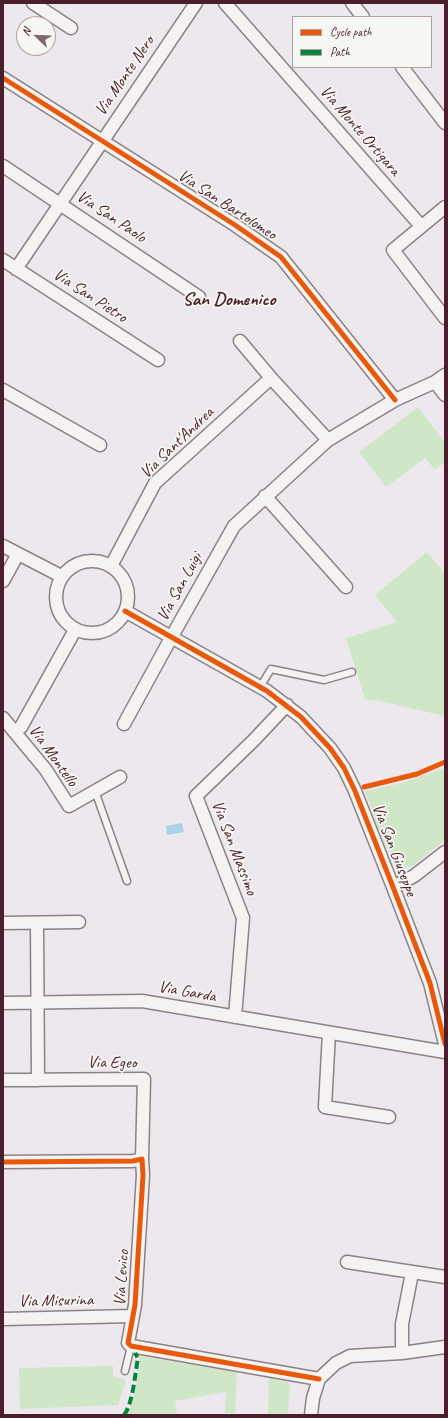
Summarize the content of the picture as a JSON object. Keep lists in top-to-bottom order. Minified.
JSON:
{"streets":{"street":["Via Monte Nero","Via Monte Ortigara","Via San Bartolomeo","Via San Paolo","Via San Pietro","Via Sant'Andrea","Via San Luigi","Via Montello","Via San Massimo","Via San Giuseppe","Via Garda","Via Egeo","Via Levico","Via Misurina"]},"crossings":[["Via Monte Nero","Via San Bartolomeo"],["Via Monte Nero","Via San Paolo"],["Via Monte Nero","Via San Pietro"],["Via San Bartolomeo","Via San Luigi"],["Via Sant'Andrea","Via San Giuseppe"],["Via San Luigi","Via San Giuseppe"],["Via San Massimo","Via San Giuseppe"],["Via San Massimo","Via Garda"],["Via Egeo","Via Levico"],["Via Levico","Via Misurina"]],"districts":["San Domenico"],"legend":["Cycle path","Path"],"north":"top left"}
